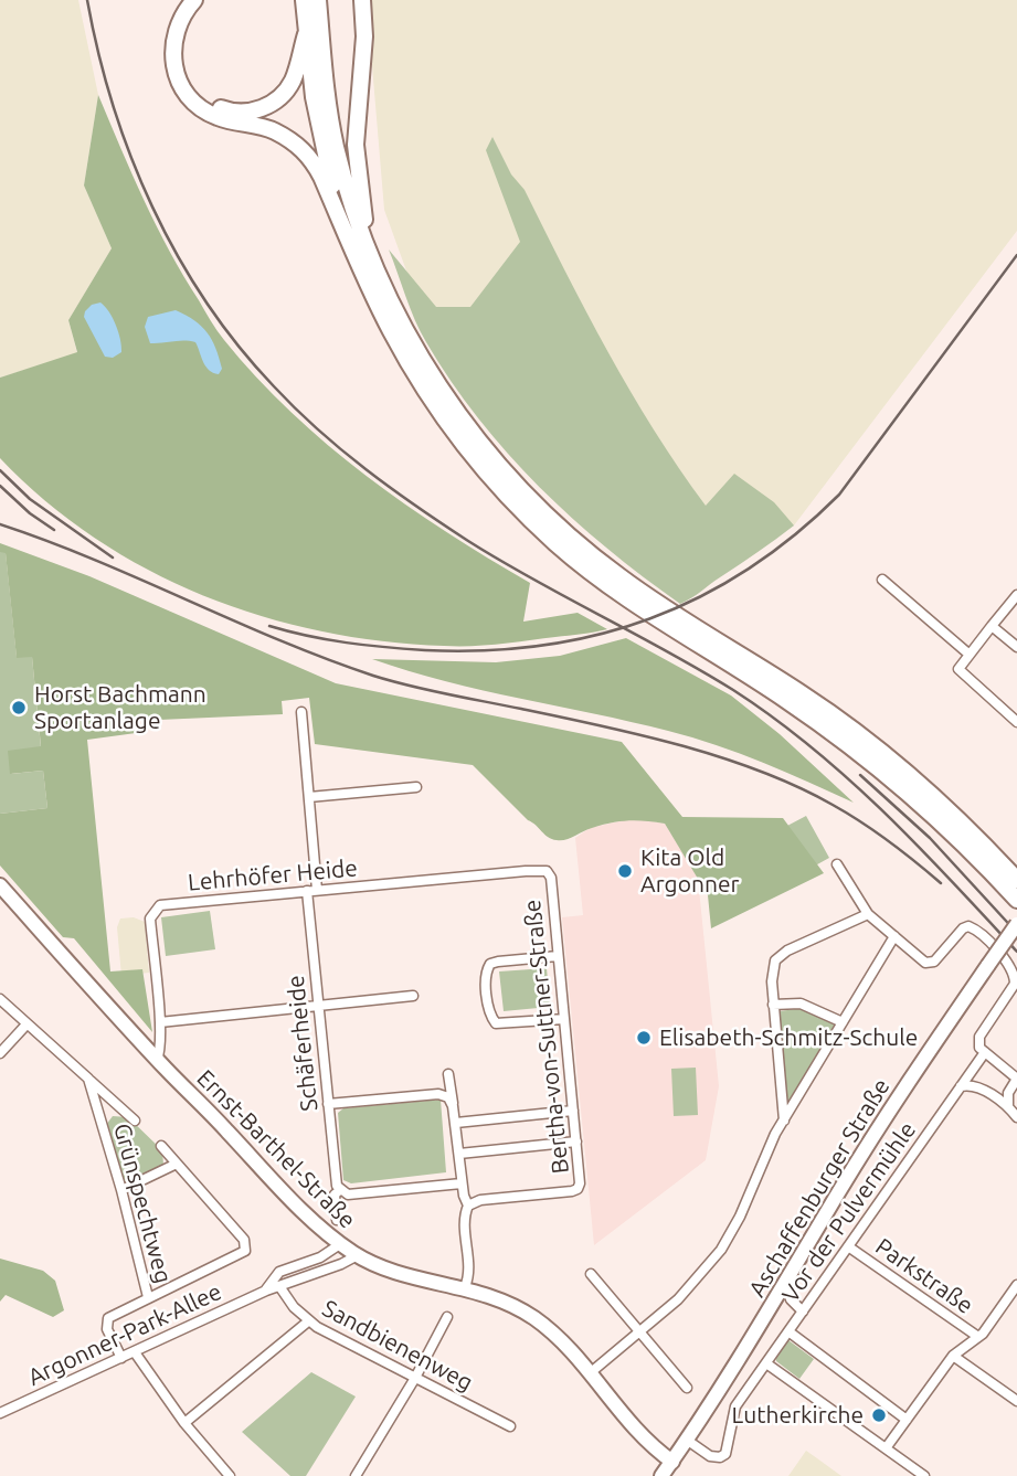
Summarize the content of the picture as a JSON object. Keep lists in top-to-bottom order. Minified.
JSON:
{"streets":{"street":["Lehrhöfer Heide","Bertha-von-Suttner-Straße","Schäferheide","Ernst-Barthel-Straße","Aschaffenburger Straße","Grünspechtweg","Vor der Pulvermühle","Parkstraße","Argonner-Park-Allee","Sandbienenweg"]},"crossings":[["Lehrhöfer Heide","Bertha-von-Suttner-Straße"],["Lehrhöfer Heide","Schäferheide"],["Lehrhöfer Heide","Ernst-Barthel-Straße"],["Ernst-Barthel-Straße","Aschaffenburger Straße"],["Ernst-Barthel-Straße","Argonner-Park-Allee"],["Aschaffenburger Straße","Vor der Pulvermühle"],["Grünspechtweg","Argonner-Park-Allee"],["Vor der Pulvermühle","Parkstraße"],["Argonner-Park-Allee","Sandbienenweg"]],"places":["Horst Bachmann Sportanlage","Kita Old Argonner","Elisabeth-Schmitz-Schule","Lutherkirche"]}
